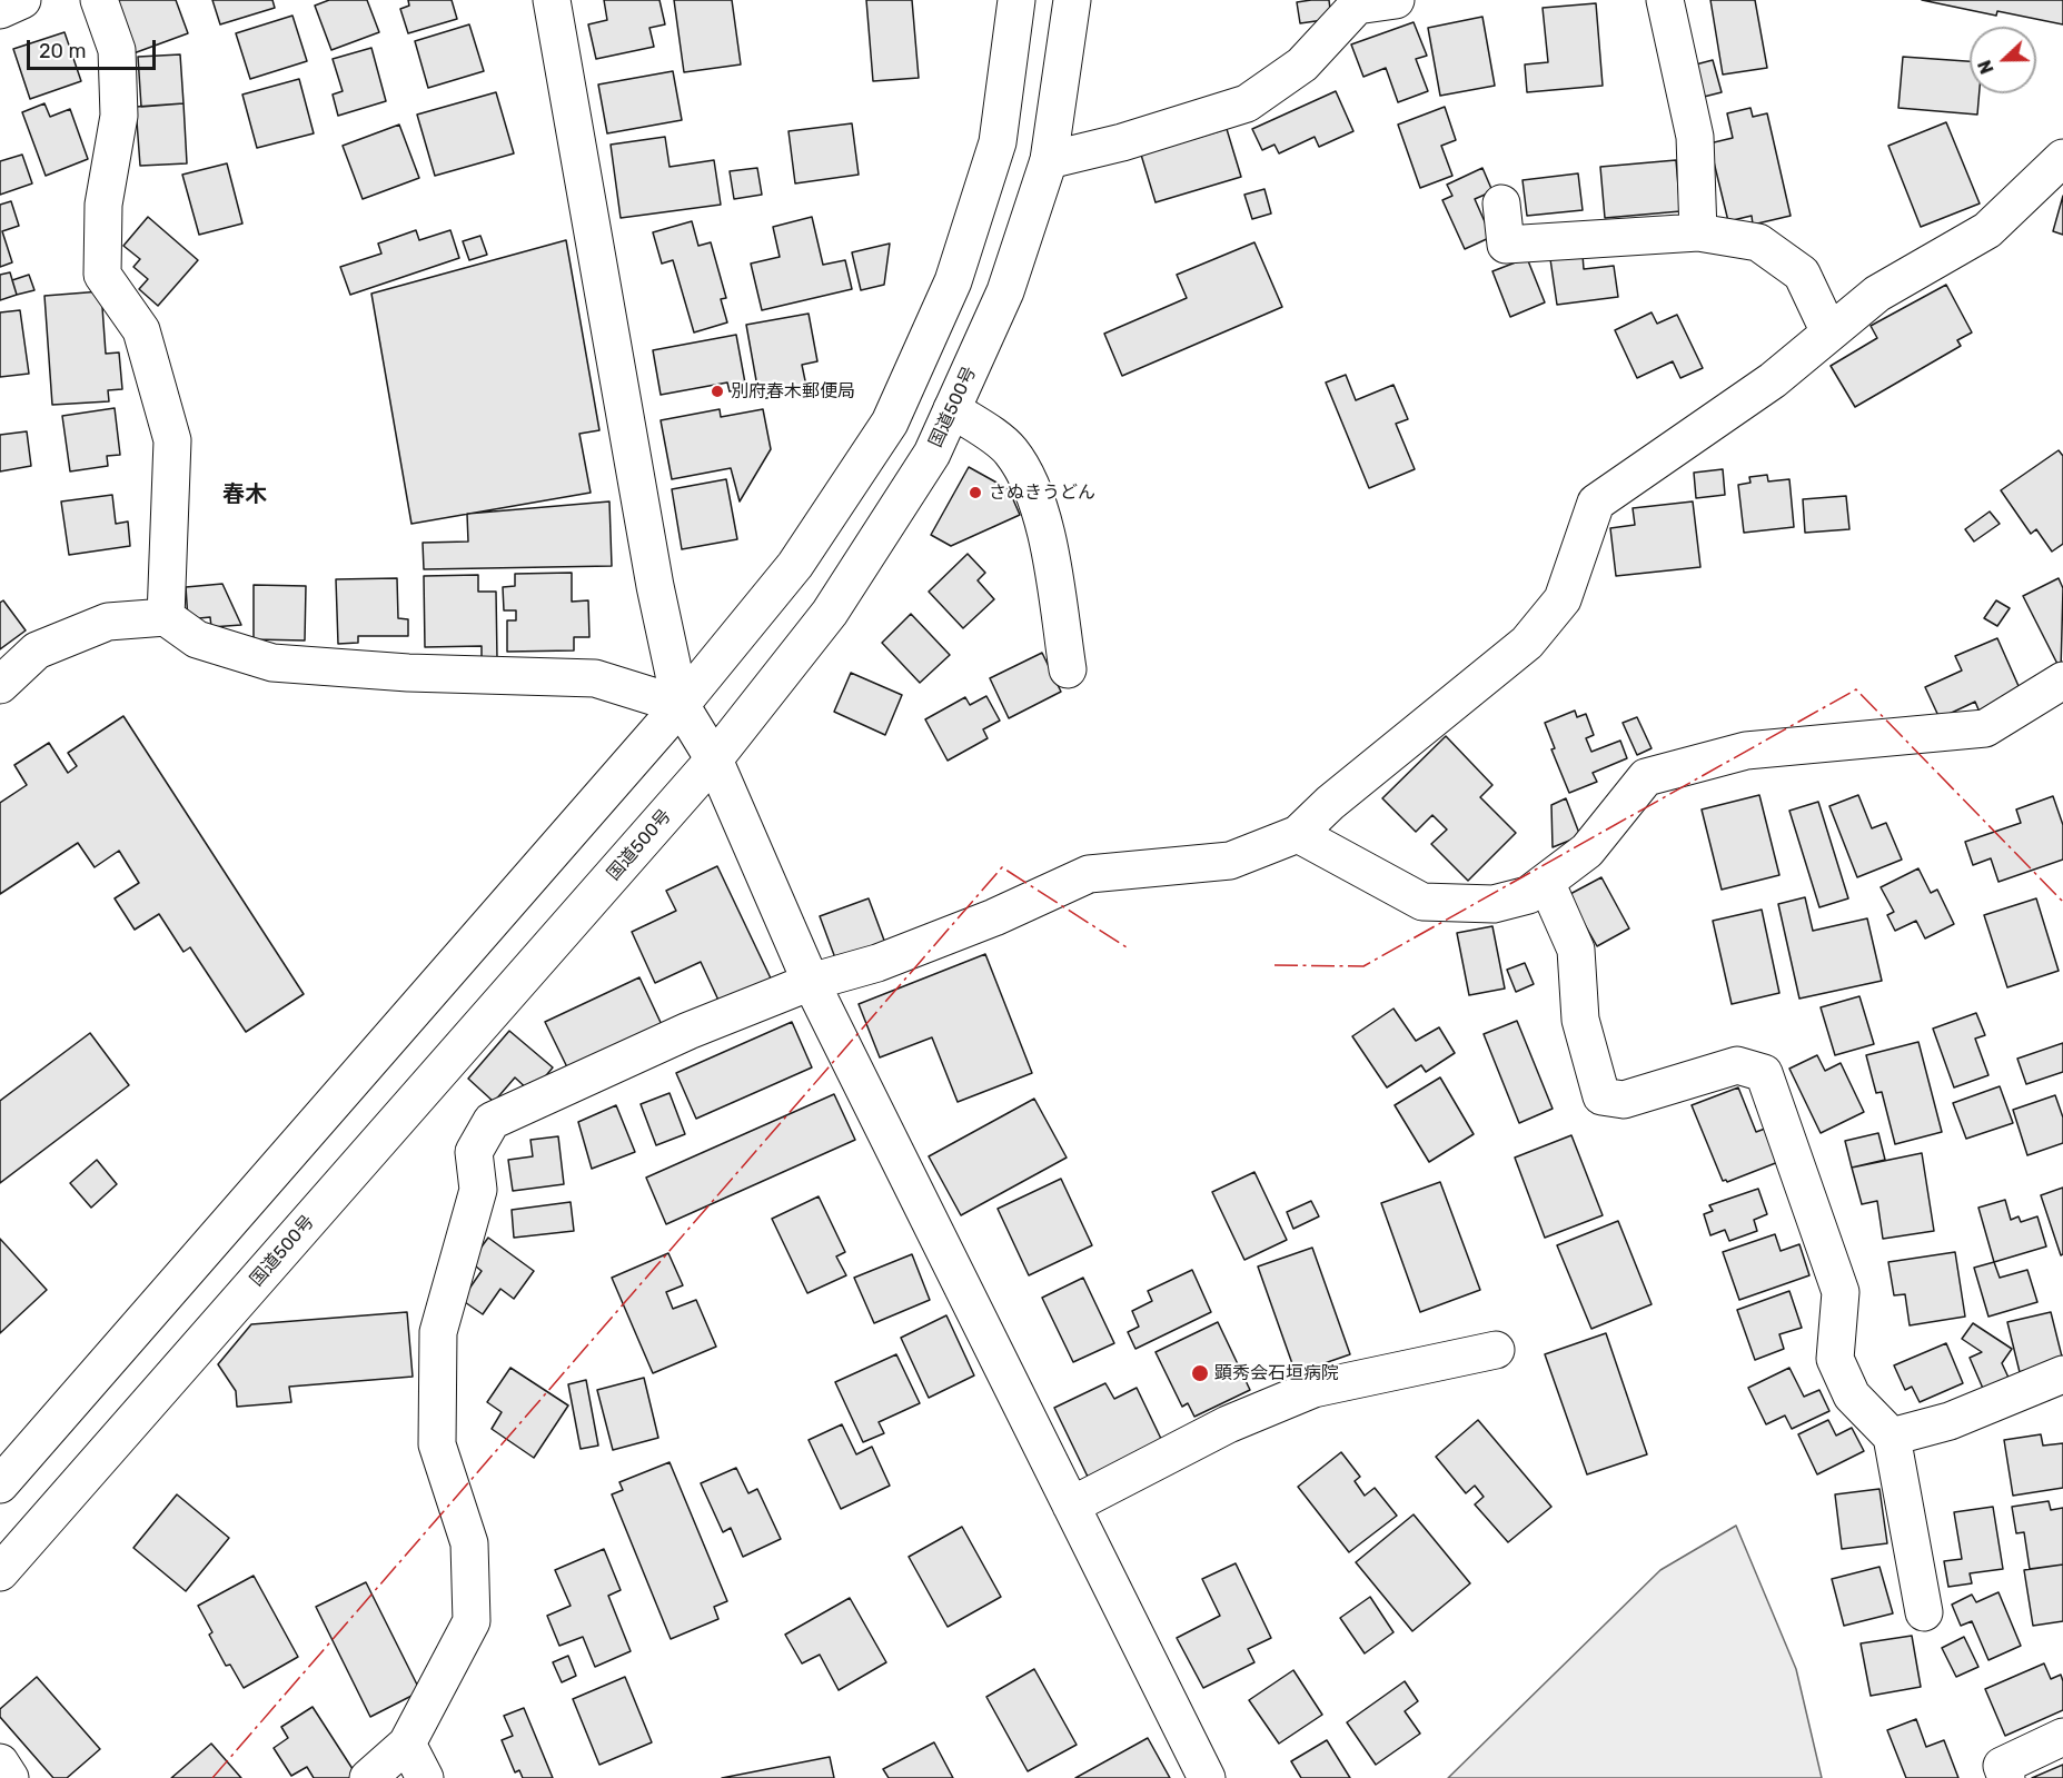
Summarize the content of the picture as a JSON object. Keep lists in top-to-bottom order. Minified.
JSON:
{"streets":{"main road":["国道500号"]},"districts":["春木"],"places":["別府春木郵便局","さぬきうどん","顕秀会石垣病院"],"scale_bar":"20 m","north":"left"}
